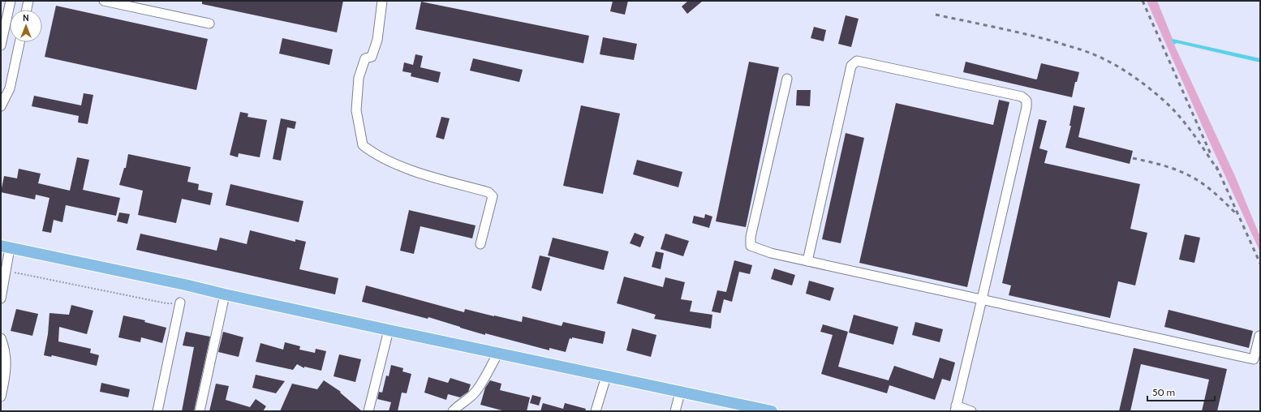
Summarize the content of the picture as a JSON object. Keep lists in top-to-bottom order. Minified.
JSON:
{"scale_bar":"50 m","north":"top"}
